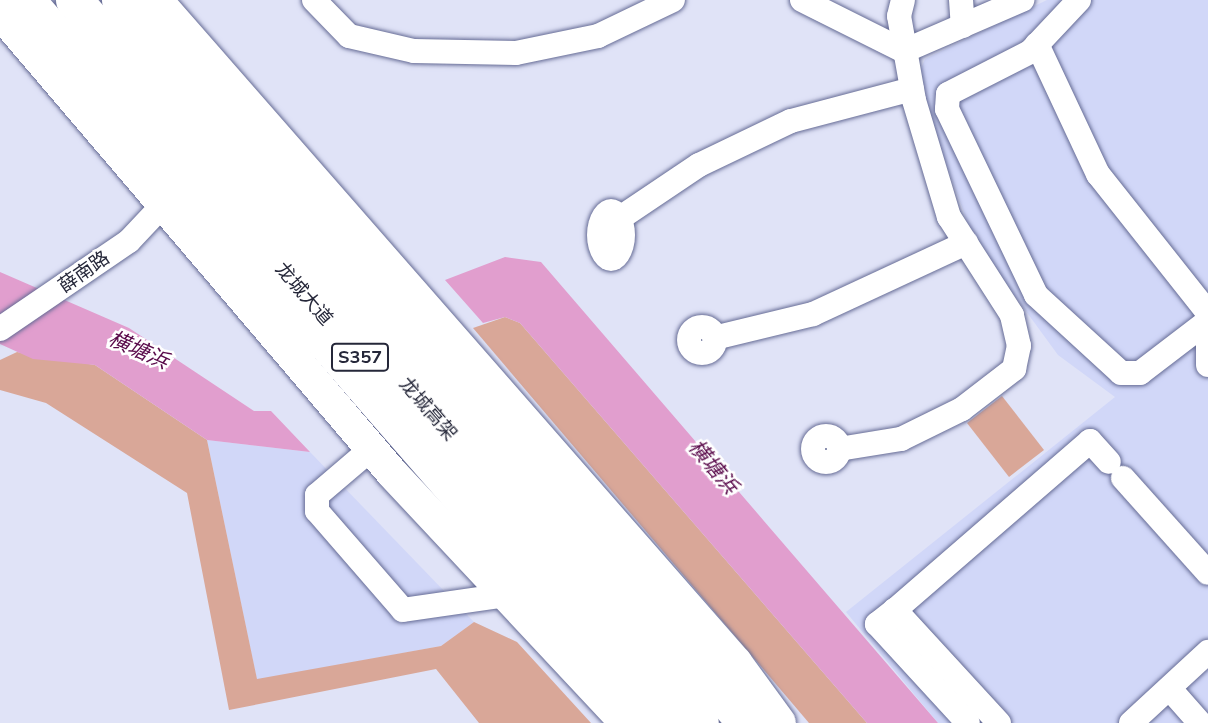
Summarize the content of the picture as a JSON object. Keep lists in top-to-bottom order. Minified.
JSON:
{"streets":{"highway":["龙城高架"],"main road":["龙城大道","S357"],"street":["薛南路"]},"water":["横塘浜"]}
